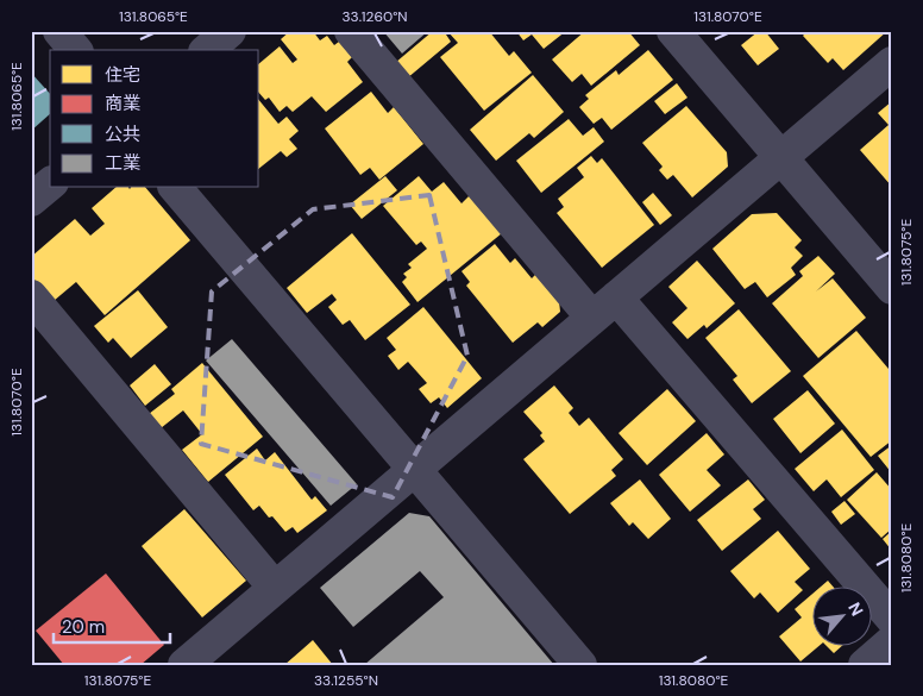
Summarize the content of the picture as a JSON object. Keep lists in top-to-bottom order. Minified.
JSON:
{"legend":["住宅","商業","公共","工業"],"scale_bar":"20 m","north":"top right","coordinates":["131.8065°E","33.1260°N","131.8070°E","131.8075°E","131.8080°E","33.1255°N"]}
